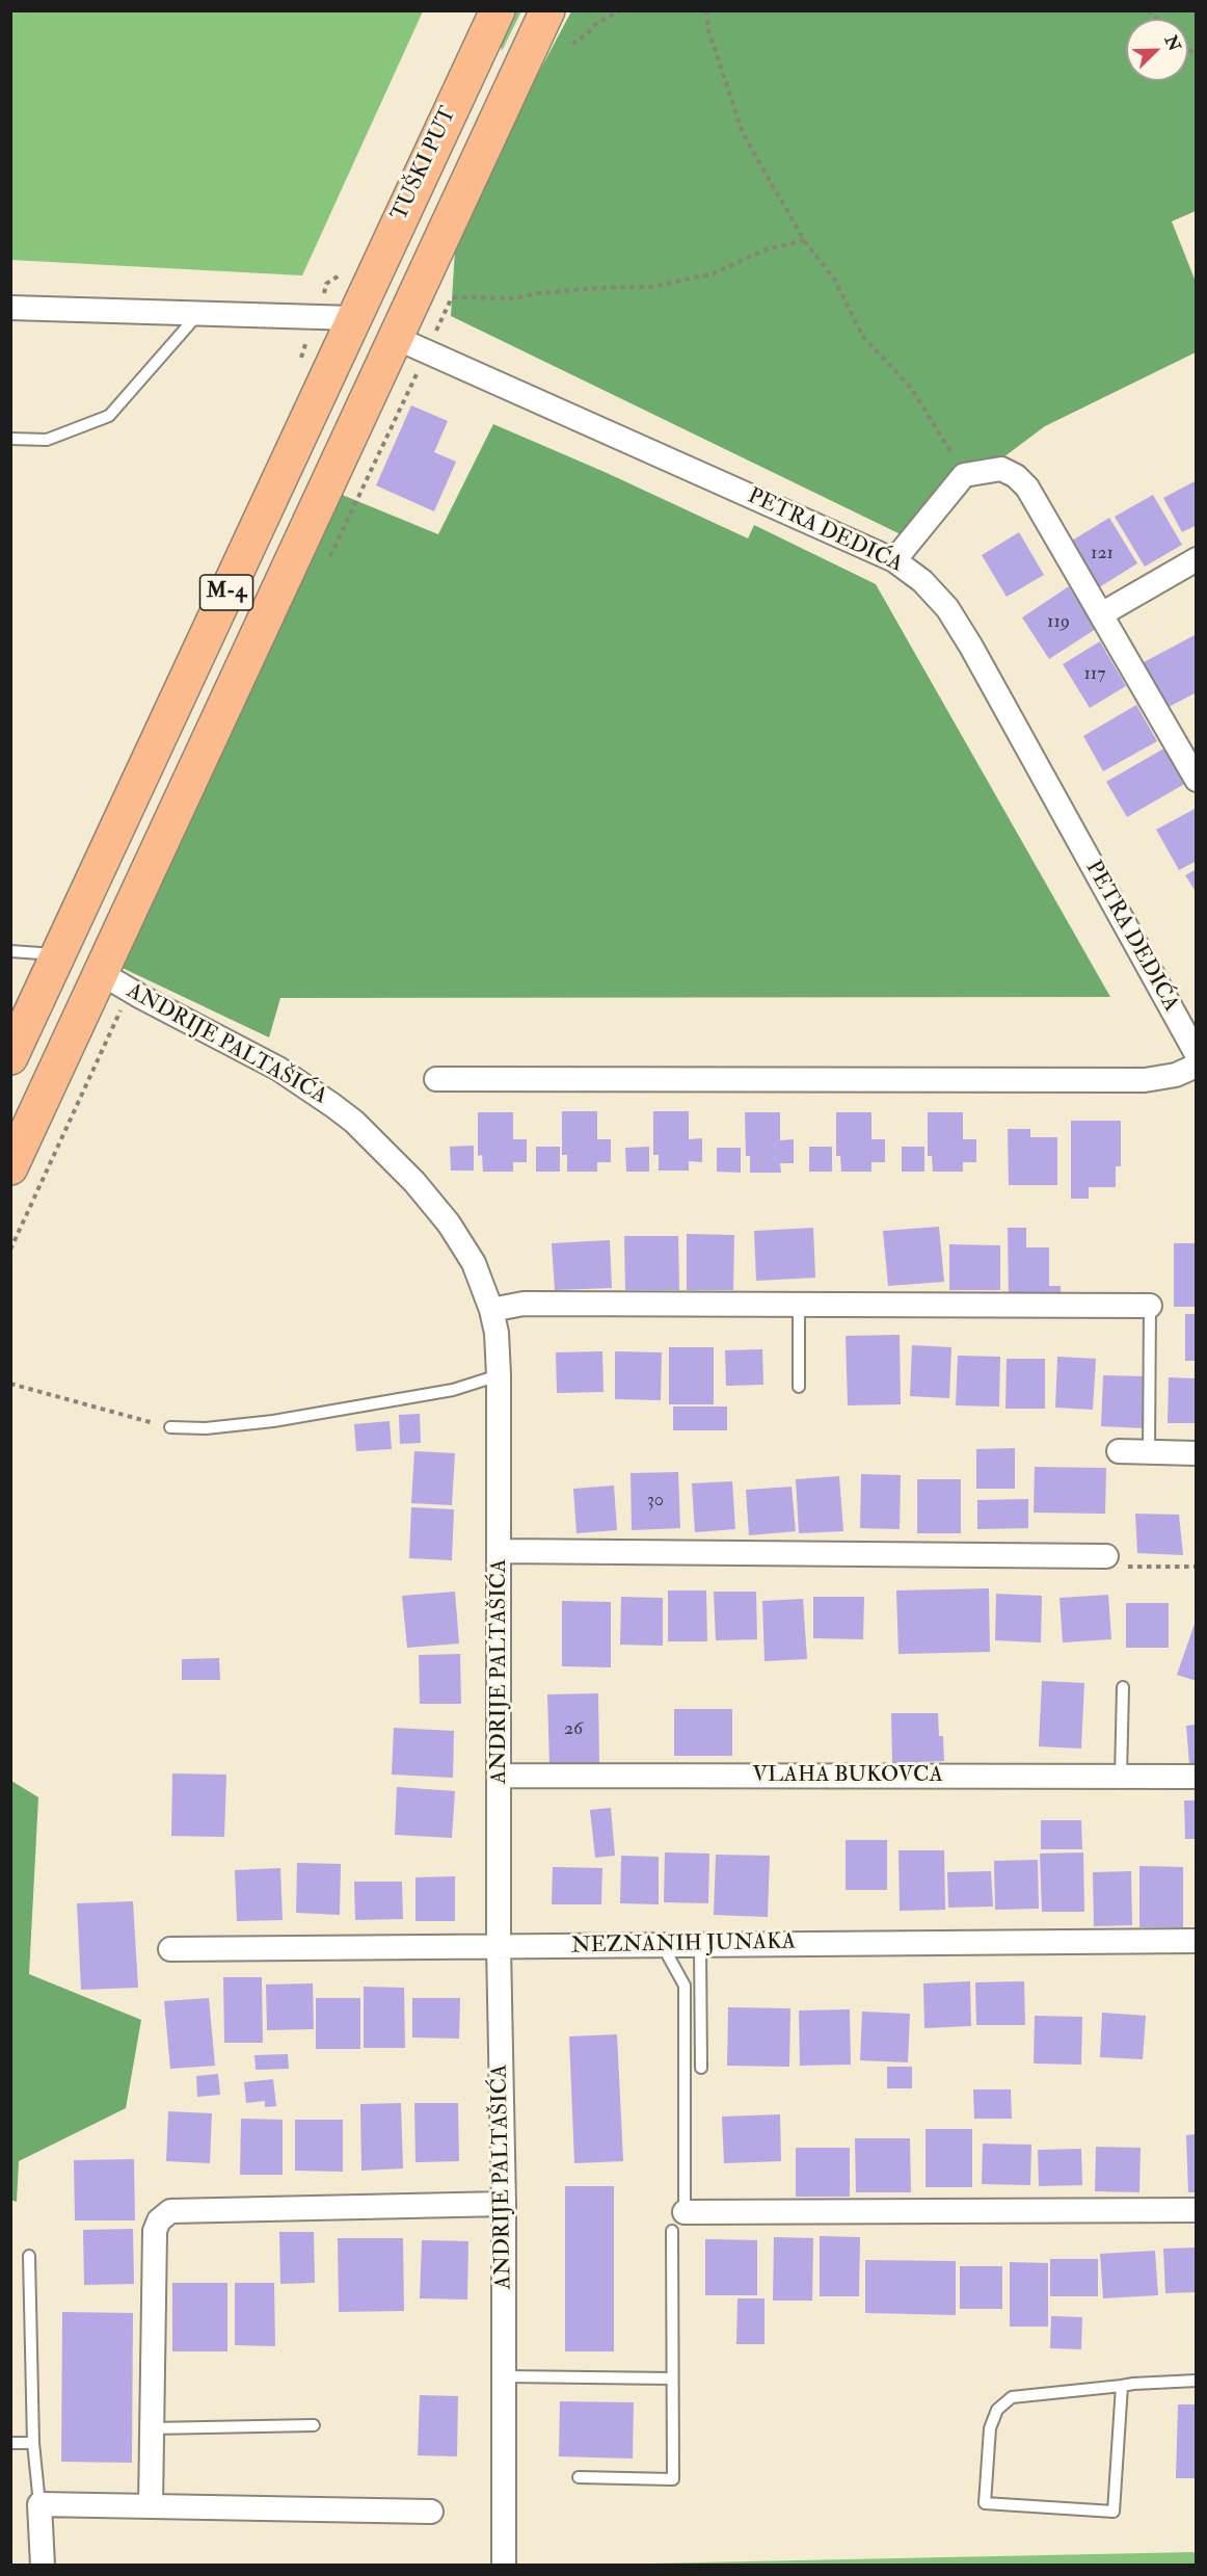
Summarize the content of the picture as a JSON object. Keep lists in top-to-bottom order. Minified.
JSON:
{"streets":{"main road":["TUŠKI PUT","M-4"],"street":["PETRA DEDIĆA","ANDRIJE PALTAŠIĆA","VLAHA BUKOVCA","NEZNANIH JUNAKA"]},"crossings":[["TUŠKI PUT","M-4"],["PETRA DEDIĆA","M-4"],["M-4","ANDRIJE PALTAŠIĆA"],["ANDRIJE PALTAŠIĆA","VLAHA BUKOVCA"],["ANDRIJE PALTAŠIĆA","NEZNANIH JUNAKA"]],"house_numbers":["121","119","117","30","26"],"north":"top right"}
